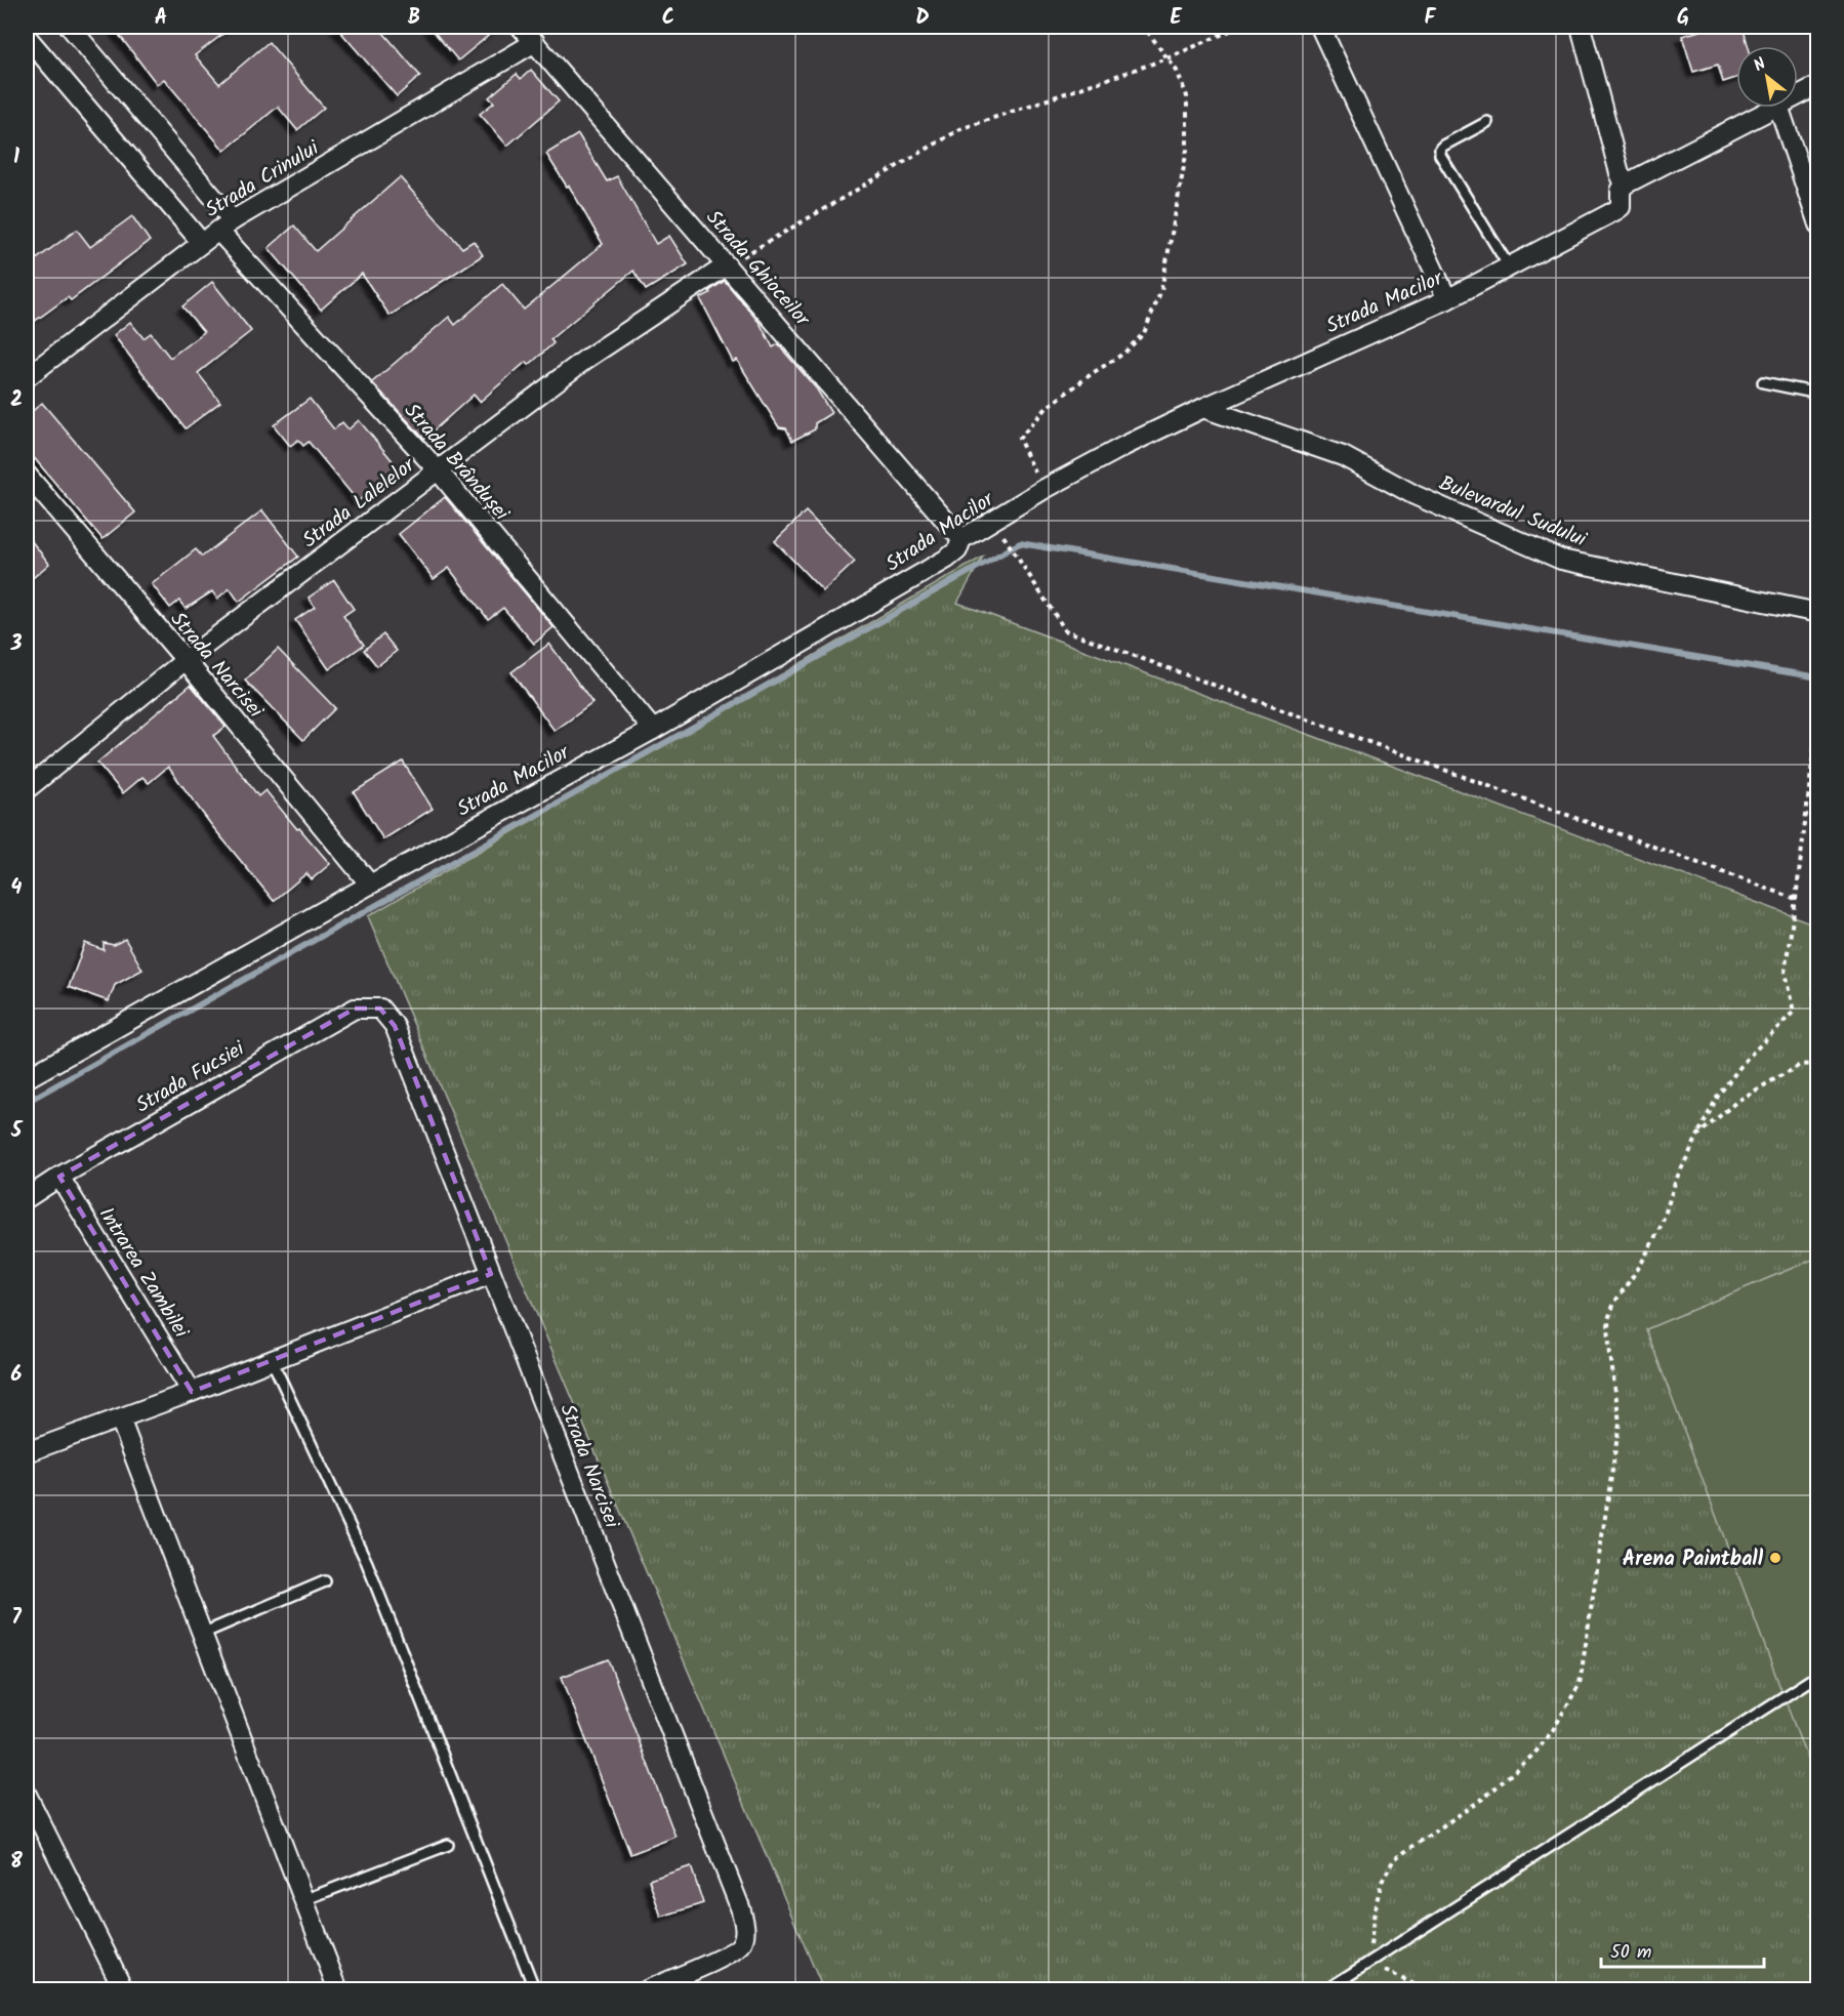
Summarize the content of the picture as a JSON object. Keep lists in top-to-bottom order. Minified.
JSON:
{"streets":{"street":["Strada Crinului","Strada Ghioceilor","Strada Macilor","Strada Brândușei","Strada Lalelelor","Bulevardul Sudului","Strada Narcisei","Strada Fucsiei","Intrarea Zambilei"]},"crossings":[["Strada Crinului","Strada Ghioceilor"],["Strada Crinului","Strada Brândușei"],["Strada Ghioceilor","Strada Macilor"],["Strada Ghioceilor","Strada Lalelelor"],["Strada Macilor","Strada Brândușei"],["Strada Macilor","Bulevardul Sudului"],["Strada Macilor","Strada Narcisei"],["Strada Brândușei","Strada Lalelelor"],["Strada Lalelelor","Strada Narcisei"],["Strada Narcisei","Strada Fucsiei"],["Strada Fucsiei","Intrarea Zambilei"]],"places":["Arena Paintball"],"scale_bar":"50 m","north":"top left","grid":{"columns":["A","B","C","D","E","F","G"],"rows":["1","2","3","4","5","6","7","8"]}}
